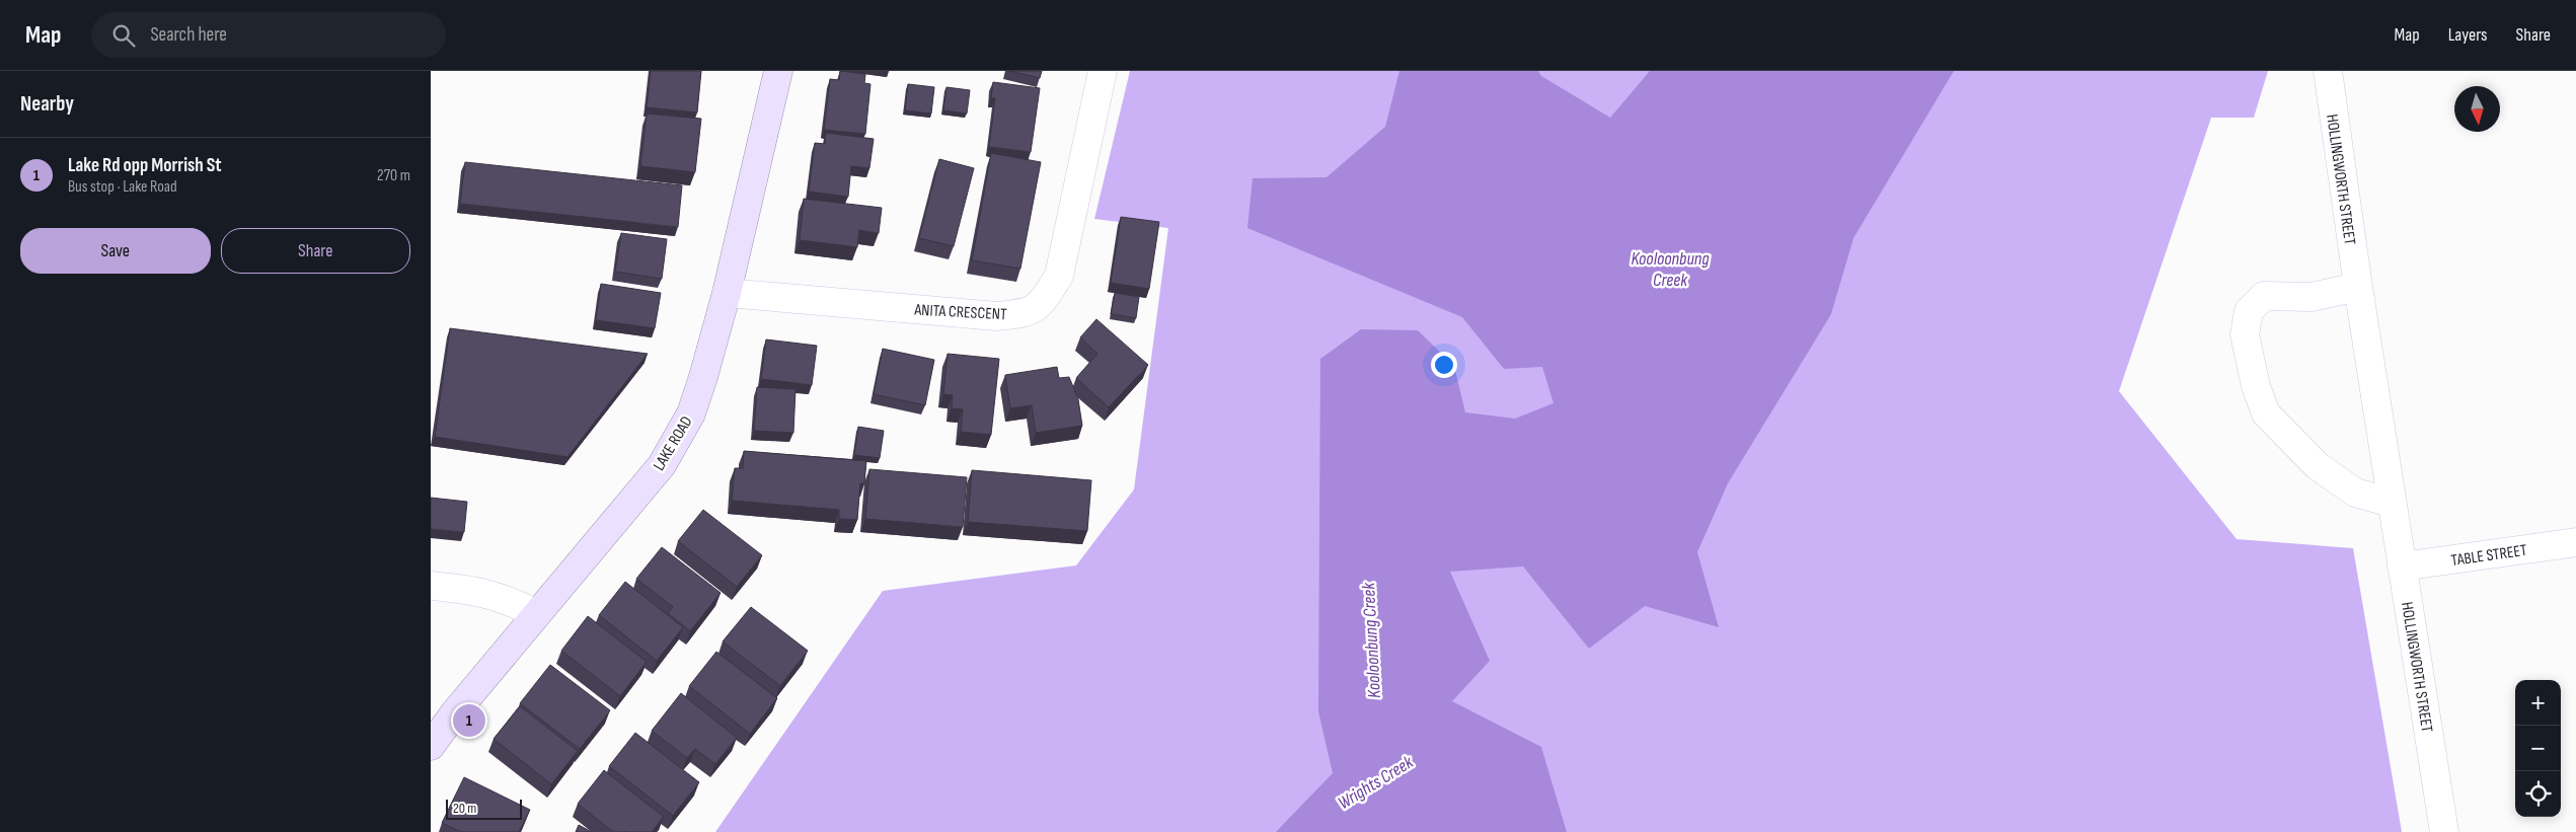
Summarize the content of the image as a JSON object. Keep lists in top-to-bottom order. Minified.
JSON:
{"streets":{"main road":["LAKE ROAD"],"street":["HOLLINGWORTH STREET","ANITA CRESCENT","TABLE STREET"]},"crossings":[["HOLLINGWORTH STREET","TABLE STREET"],["ANITA CRESCENT","LAKE ROAD"]],"water":["Kooloonbung Creek","Wrights Creek"],"scale_bar":"20 m","north":"bottom","page":{"header":"Map","search":"Search here","nav":["Map","Layers","Share"],"heading":"Nearby","list":[{"mark":"1","name":"Lake Rd opp Morrish St","note":"Bus stop · Lake Road","value":"270 m"}],"buttons":["Save","Share"],"map_buttons":["+","−"],"pins":"1","scale":"20 m"}}
